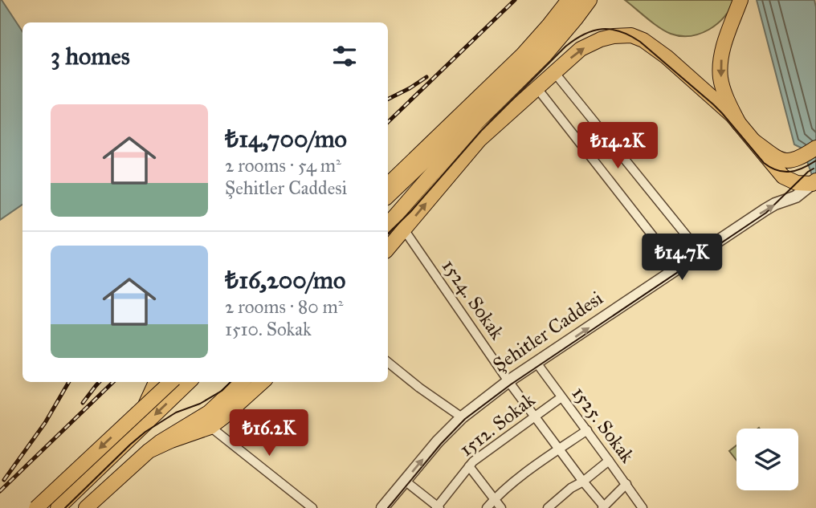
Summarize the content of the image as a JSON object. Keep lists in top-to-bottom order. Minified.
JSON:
{"streets":{"street":["1524. Sokak","Şehitler Caddesi","1512. Sokak","1525. Sokak"]},"crossings":[["1524. Sokak","Şehitler Caddesi"],["1524. Sokak","1512. Sokak"],["Şehitler Caddesi","1525. Sokak"],["1512. Sokak","1525. Sokak"]],"one_way":["Şehitler Caddesi"],"page":{"heading":"3 homes","list":[{"name":"₺14,700/mo","note":"2 rooms · 54 m² · Şehitler Caddesi"},{"name":"₺16,200/mo","note":"2 rooms · 80 m² · 1510. Sokak"}],"price":["₺14.2K","₺14.7K","₺16.2K"]}}
